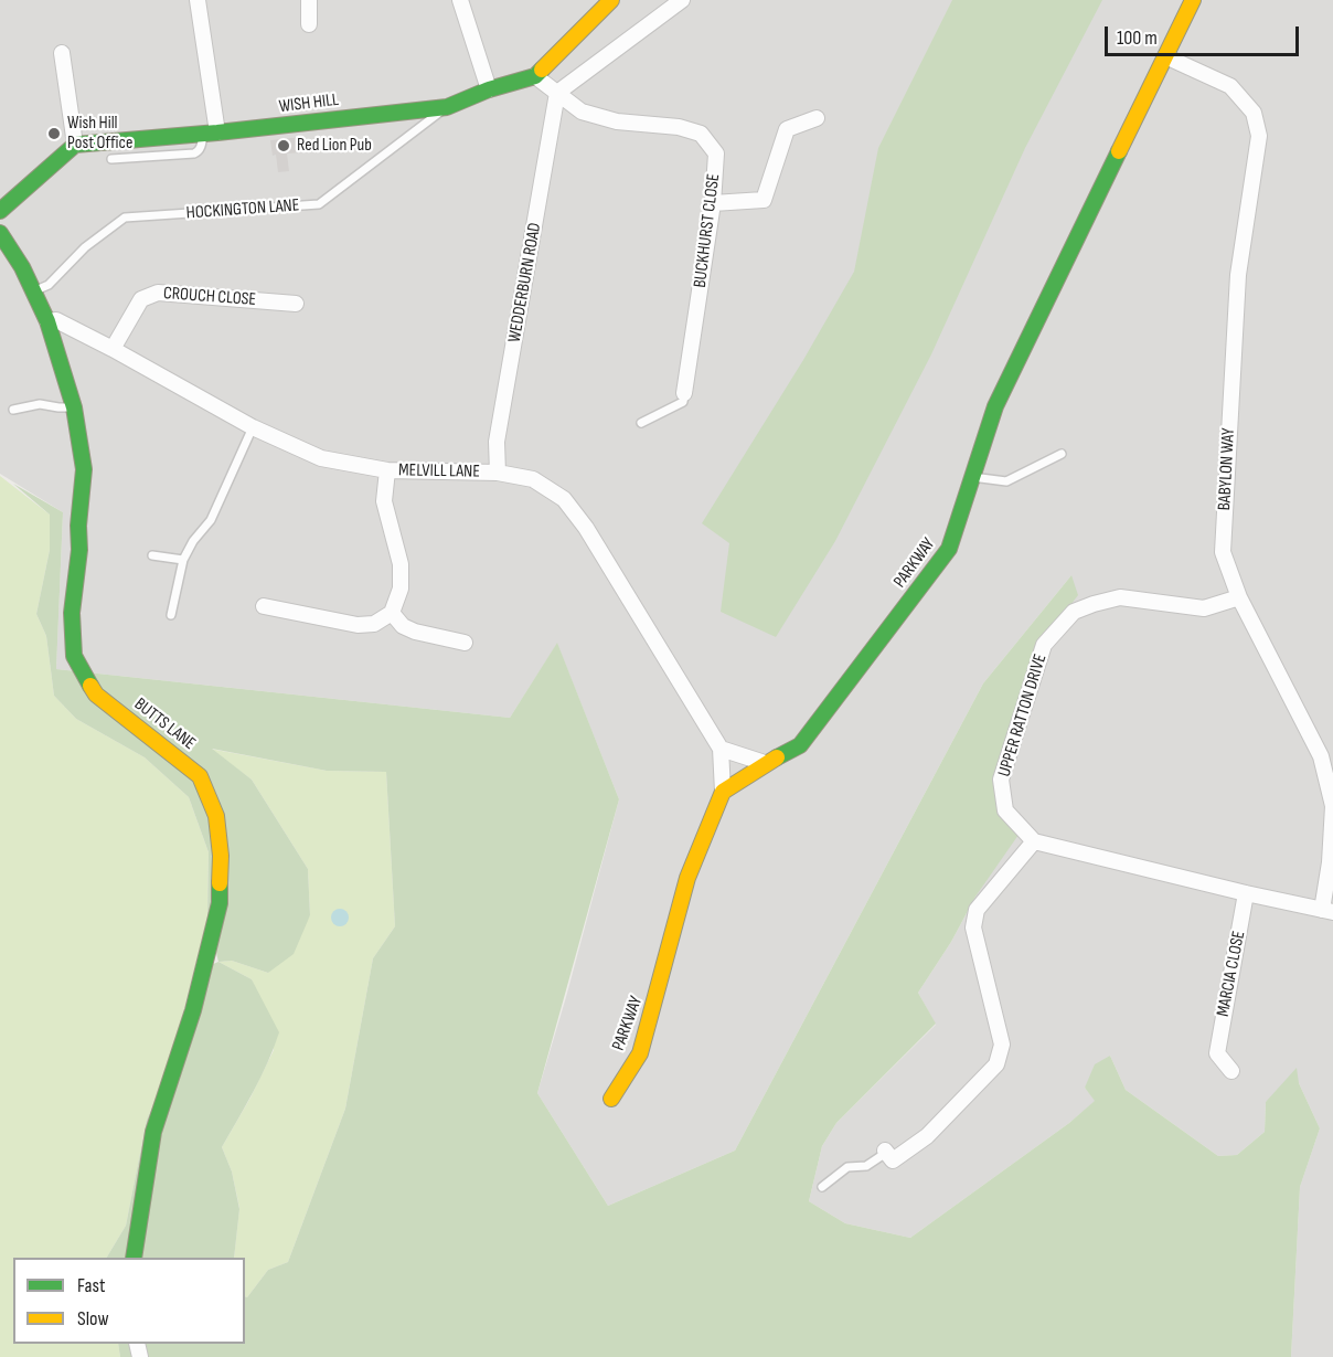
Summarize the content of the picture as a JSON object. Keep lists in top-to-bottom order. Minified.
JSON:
{"streets":{"street":["WISH HILL","BUCKHURST CLOSE","WEDDERBURN ROAD","CROUCH CLOSE","BABYLON WAY","MELVILL LANE","PARKWAY","UPPER RATTON DRIVE","BUTTS LANE","MARCIA CLOSE"],"lane":["HOCKINGTON LANE"]},"crossings":[["WISH HILL","HOCKINGTON LANE"],["WISH HILL","BUCKHURST CLOSE"],["HOCKINGTON LANE","BUTTS LANE"],["BUCKHURST CLOSE","WEDDERBURN ROAD"],["WEDDERBURN ROAD","MELVILL LANE"],["CROUCH CLOSE","MELVILL LANE"],["BABYLON WAY","PARKWAY"],["BABYLON WAY","UPPER RATTON DRIVE"],["MELVILL LANE","BUTTS LANE"]],"places":["Wish Hill Post Office","Red Lion Pub"],"legend":["Fast","Slow"],"scale_bar":"100 m"}
